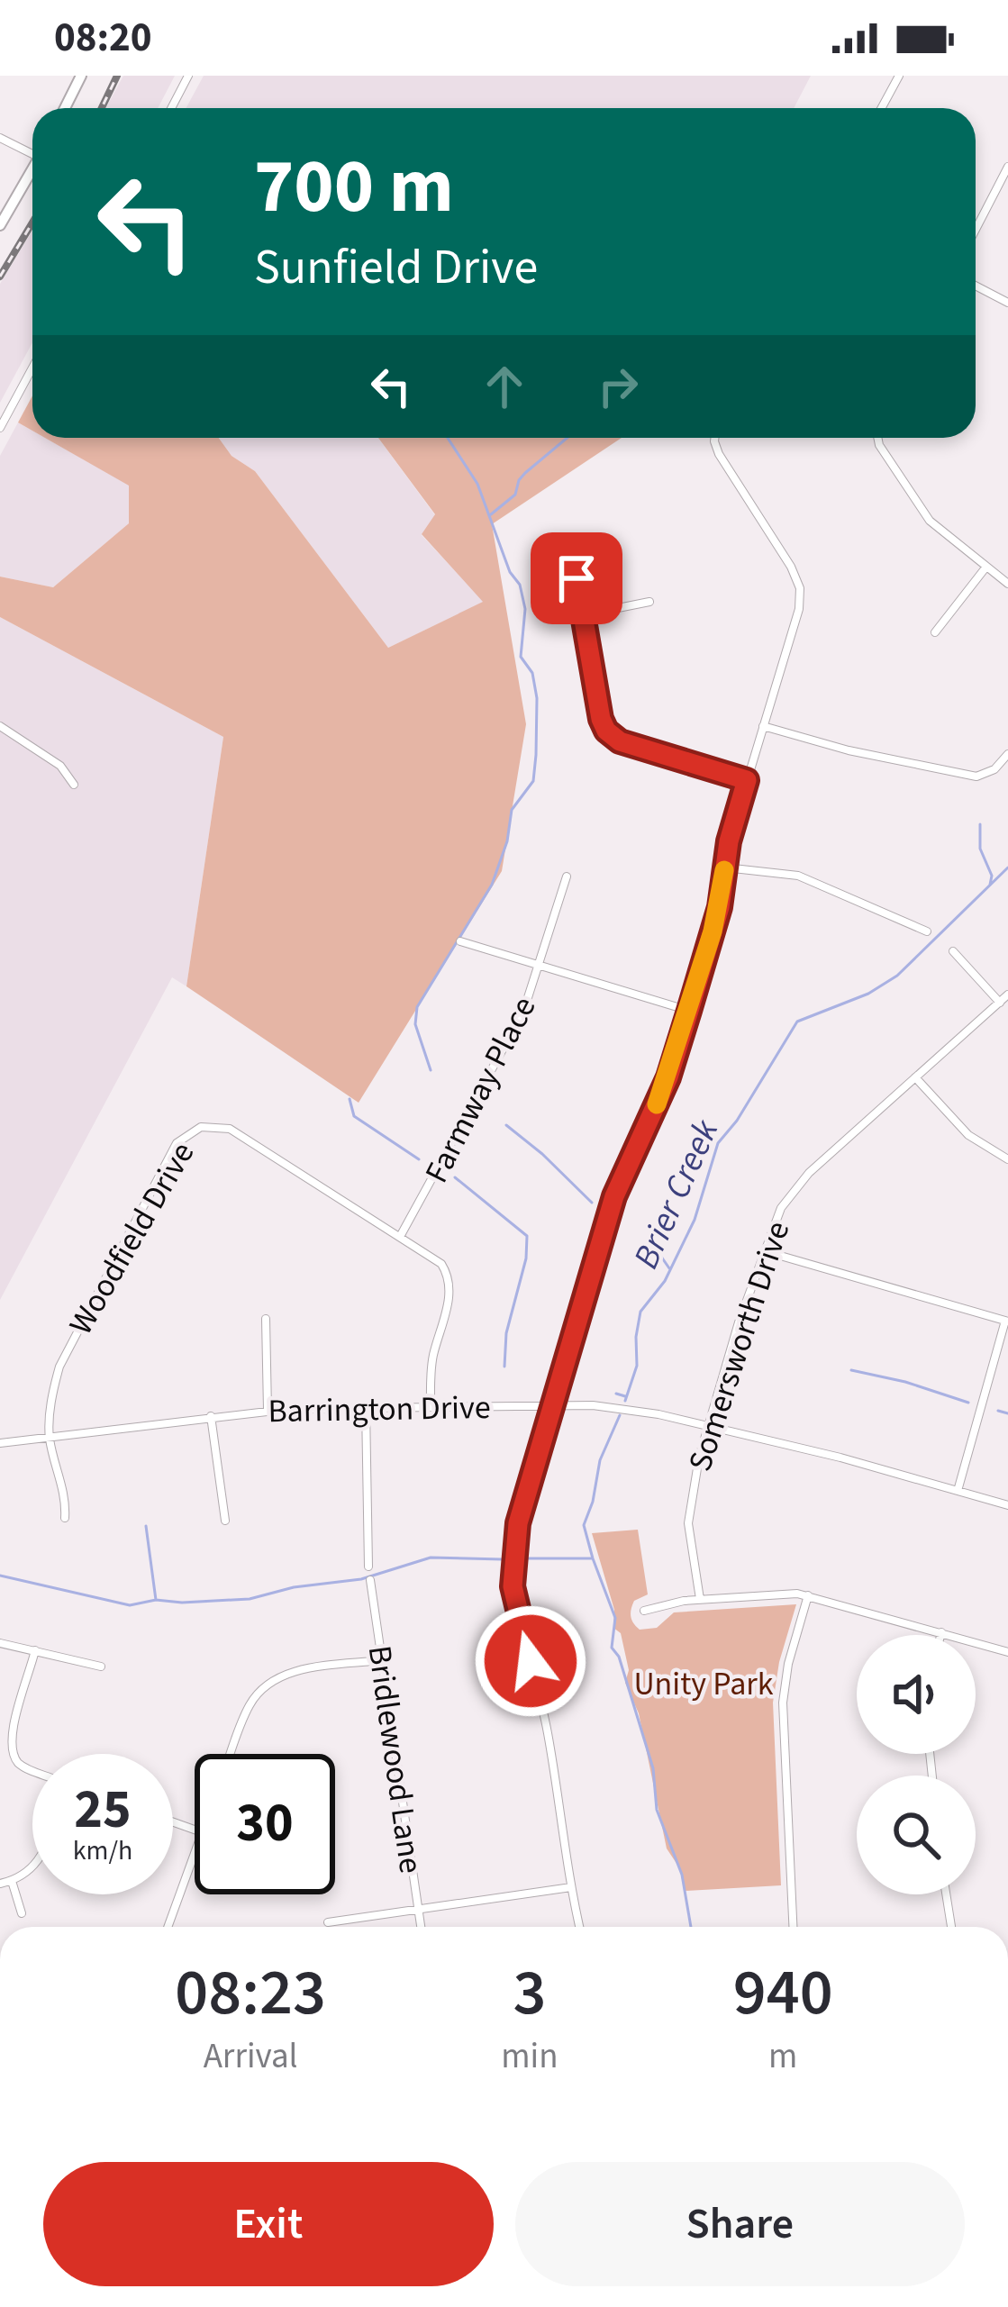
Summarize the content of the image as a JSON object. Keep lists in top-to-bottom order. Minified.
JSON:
{"streets":{"street":["Farmway Place","Woodfield Drive","Somersworth Drive","Barrington Drive","Bridlewood Lane"]},"crossings":[["Farmway Place","Woodfield Drive"],["Woodfield Drive","Barrington Drive"],["Somersworth Drive","Barrington Drive"]],"water":["Brier Creek"],"parks":["Unity Park"],"page":{"status":"08:20","turn":["700 m","Sunfield Drive"],"speed":"25 km/h","limit":"30","eta":["08:23","Arrival","3","min","940","m"],"buttons":["Exit","Share"]}}
